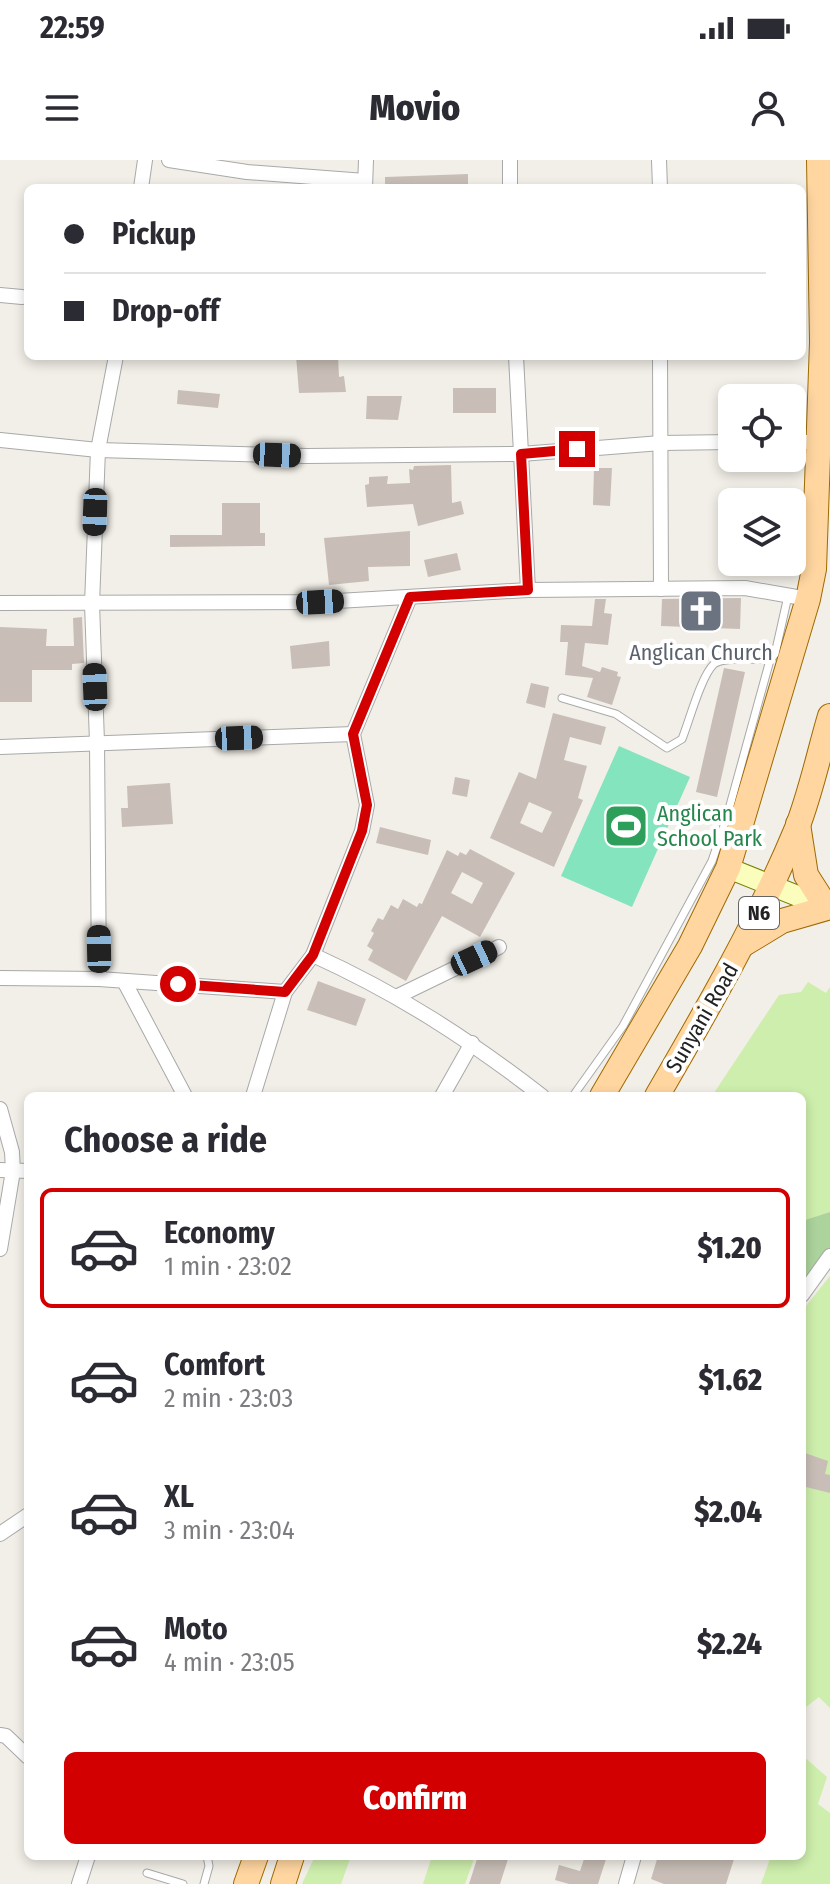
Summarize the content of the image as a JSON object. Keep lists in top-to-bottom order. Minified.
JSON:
{"streets":{"main road":["N6","Sunyani Road"]},"places":{"church":["Anglican Church"],"sports":["Anglican School Park"]},"page":{"status":"22:59","header":"Movio","banner":["Pickup","Drop-off"],"heading":"Choose a ride","list":[{"name":"Economy","note":"1 min · 23:02","value":"$1.20"},{"name":"Comfort","note":"2 min · 23:03","value":"$1.62"},{"name":"XL","note":"3 min · 23:04","value":"$2.04"},{"name":"Moto","note":"4 min · 23:05","value":"$2.24"}],"buttons":"Confirm"}}
